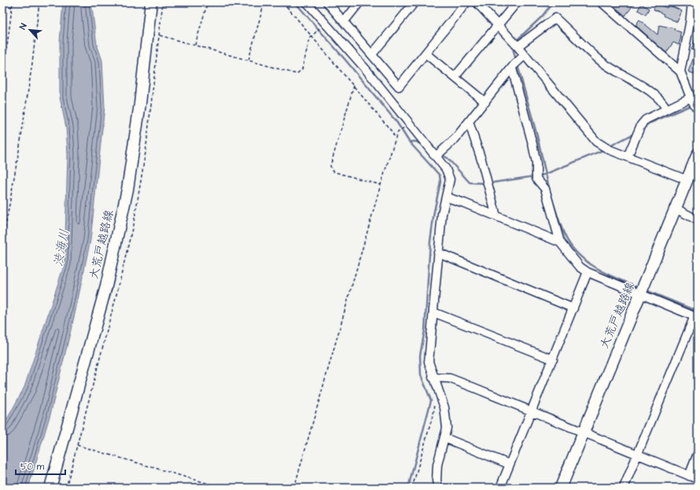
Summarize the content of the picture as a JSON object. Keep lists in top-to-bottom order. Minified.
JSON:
{"streets":{"main road":["大荒戸越路線"]},"water":["渋海川"],"scale_bar":"50 m","north":"top left"}
